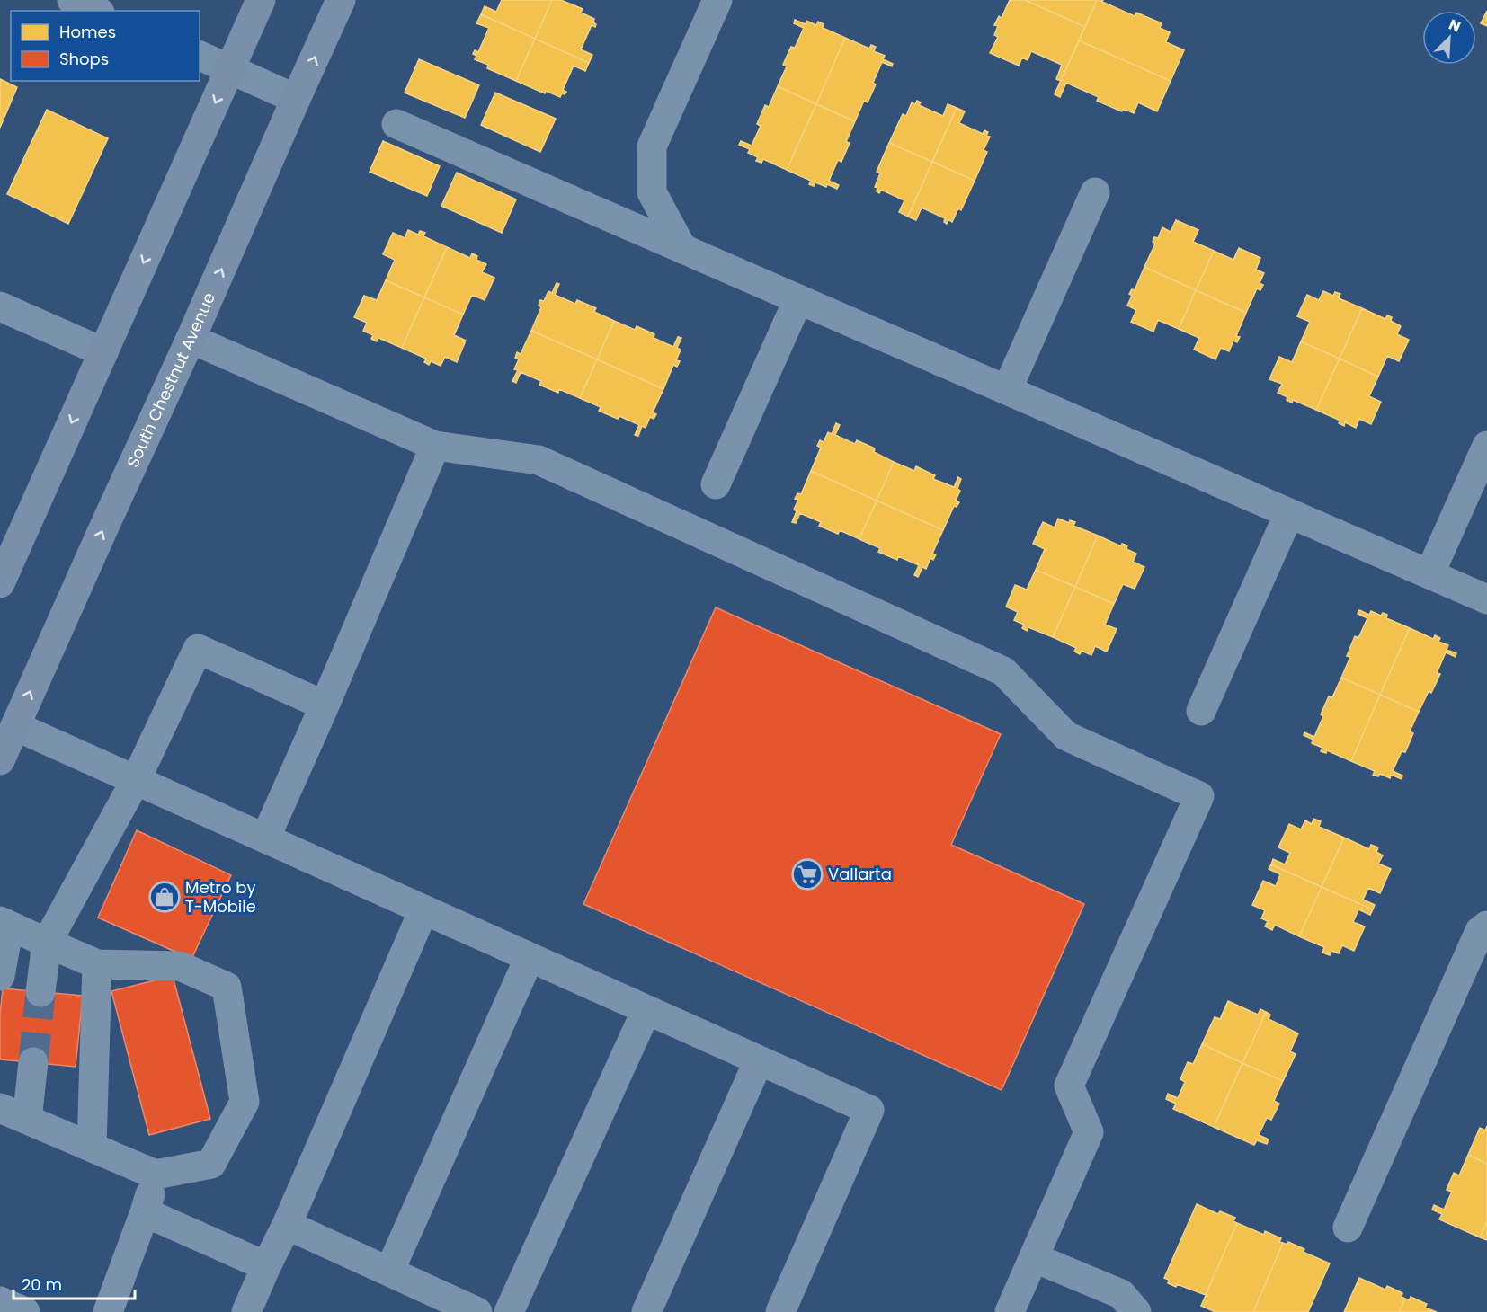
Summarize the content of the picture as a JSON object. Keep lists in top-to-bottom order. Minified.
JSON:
{"streets":{"main road":["South Chestnut Avenue"]},"places":{"supermarket":["Vallarta"],"shop":["Metro by T-Mobile"]},"legend":["Homes","Shops"],"scale_bar":"20 m","north":"top right"}
